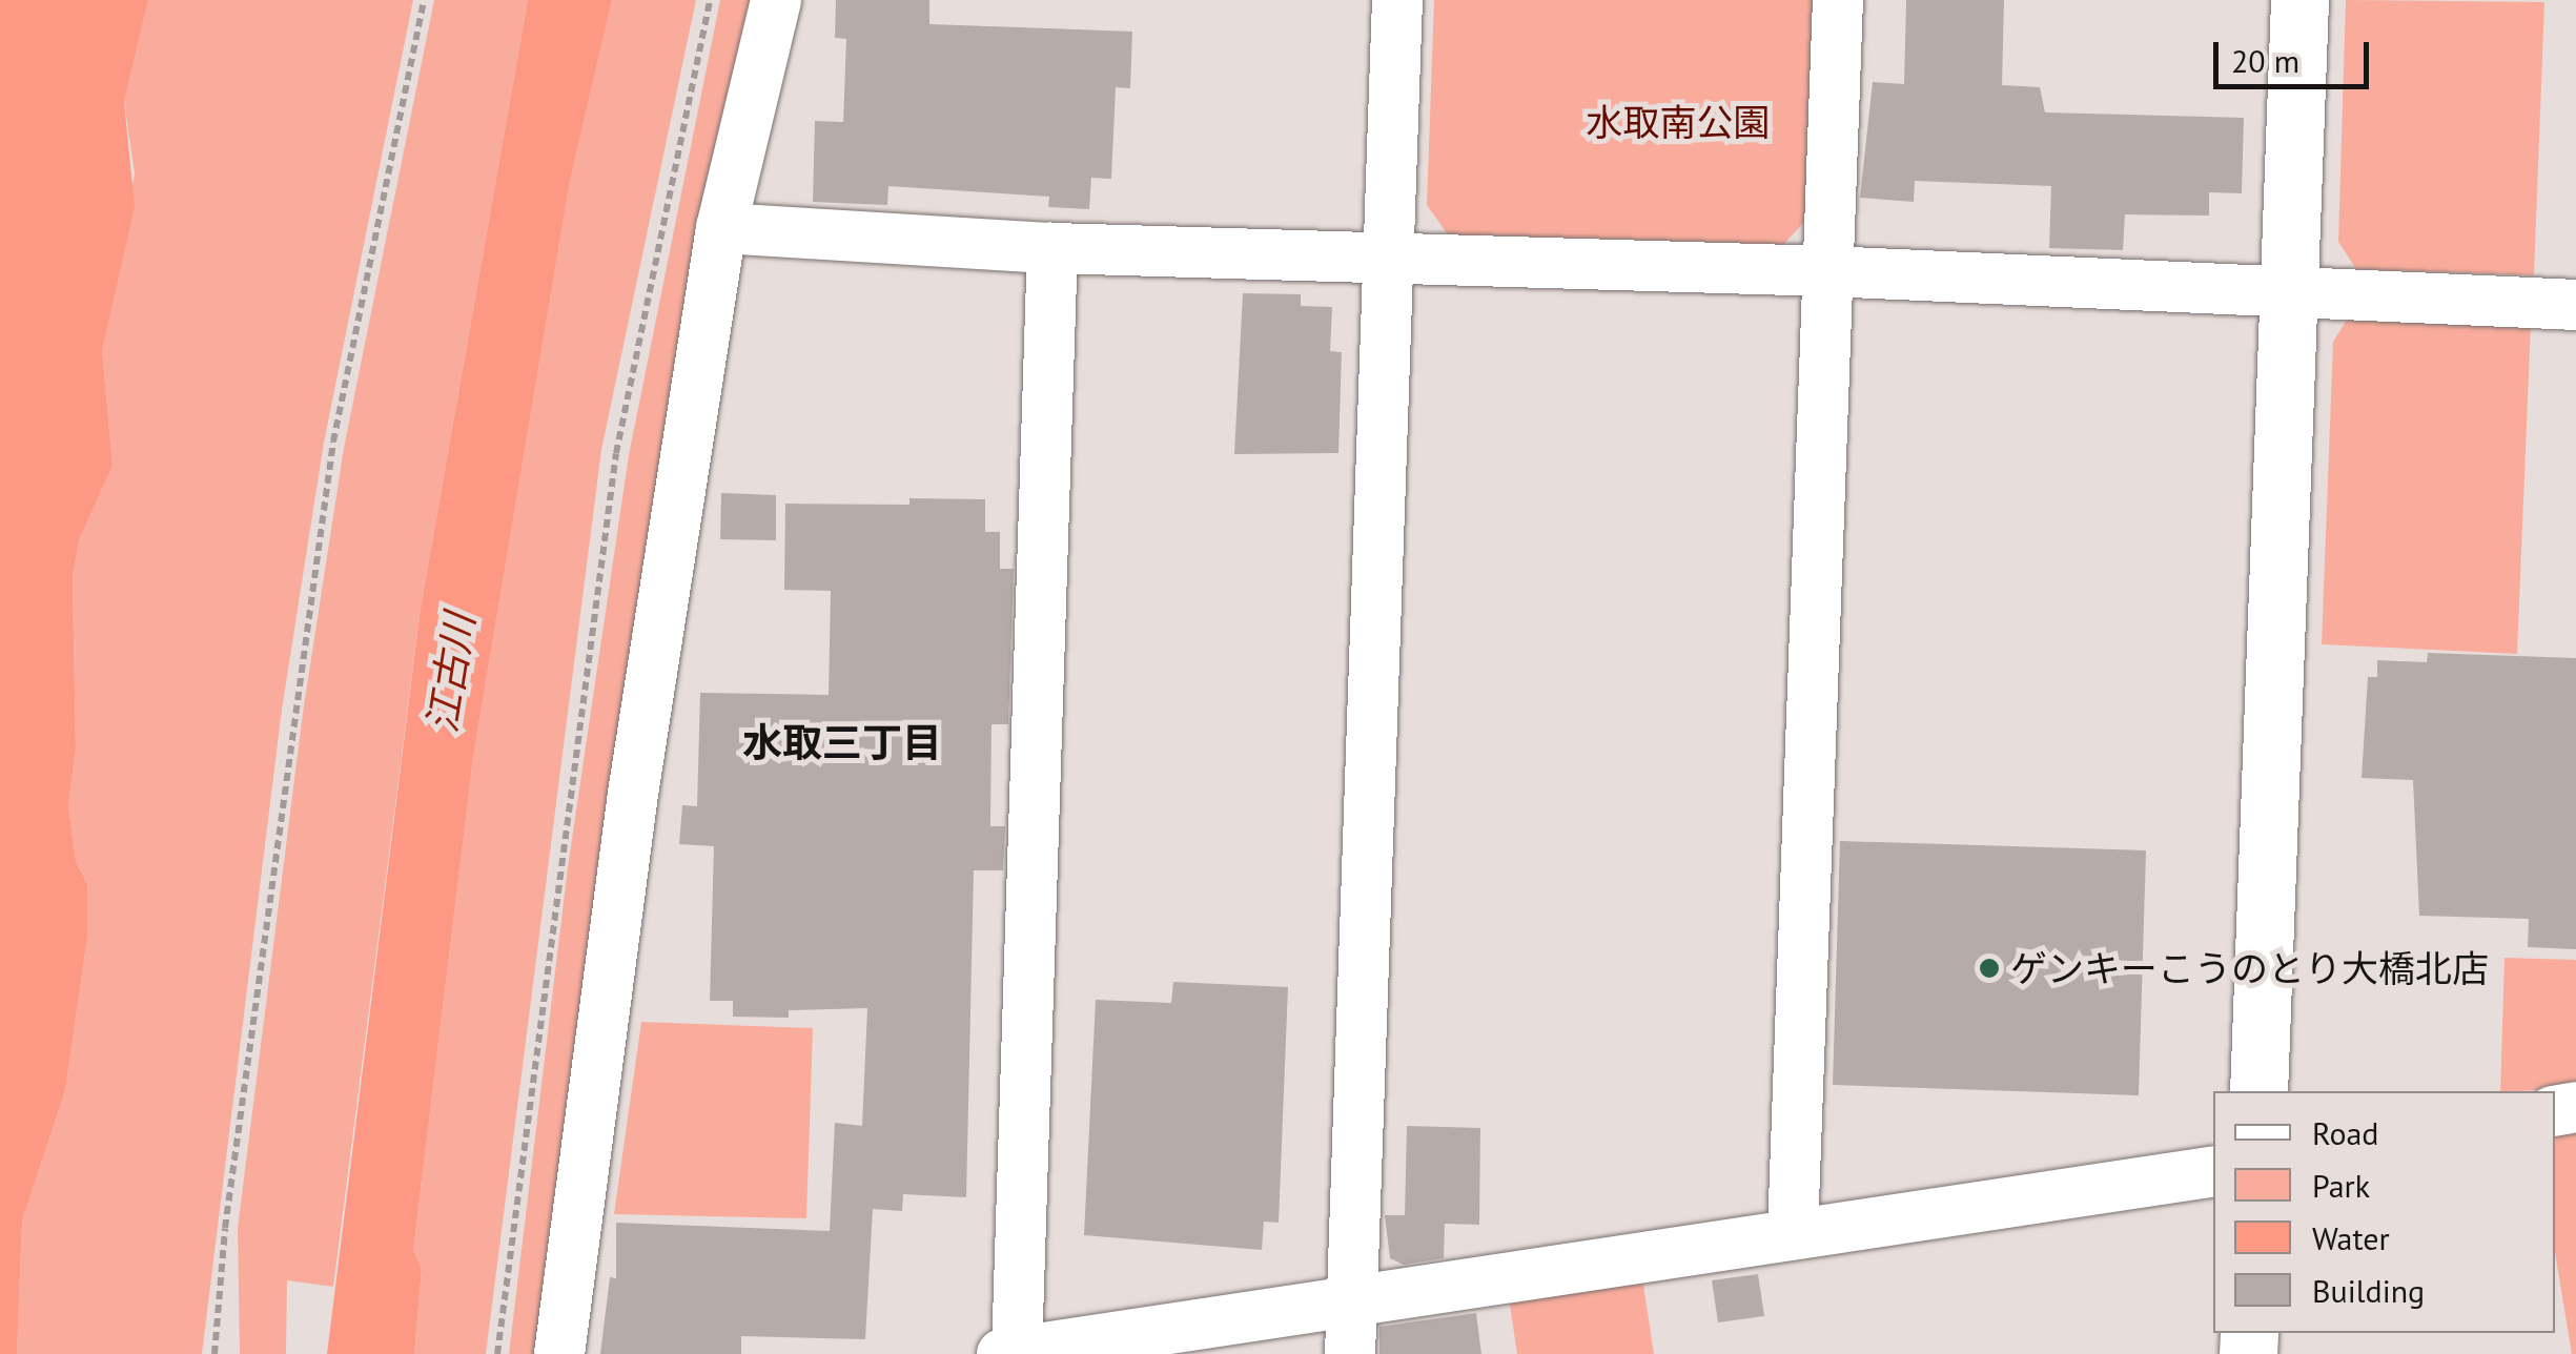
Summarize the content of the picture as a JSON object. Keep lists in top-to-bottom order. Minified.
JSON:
{"districts":["水取三丁目"],"water":["江古川"],"parks":["水取南公園"],"places":["ゲンキーこうのとり大橋北店"],"legend":["Road","Park","Water","Building"],"scale_bar":"20 m"}
